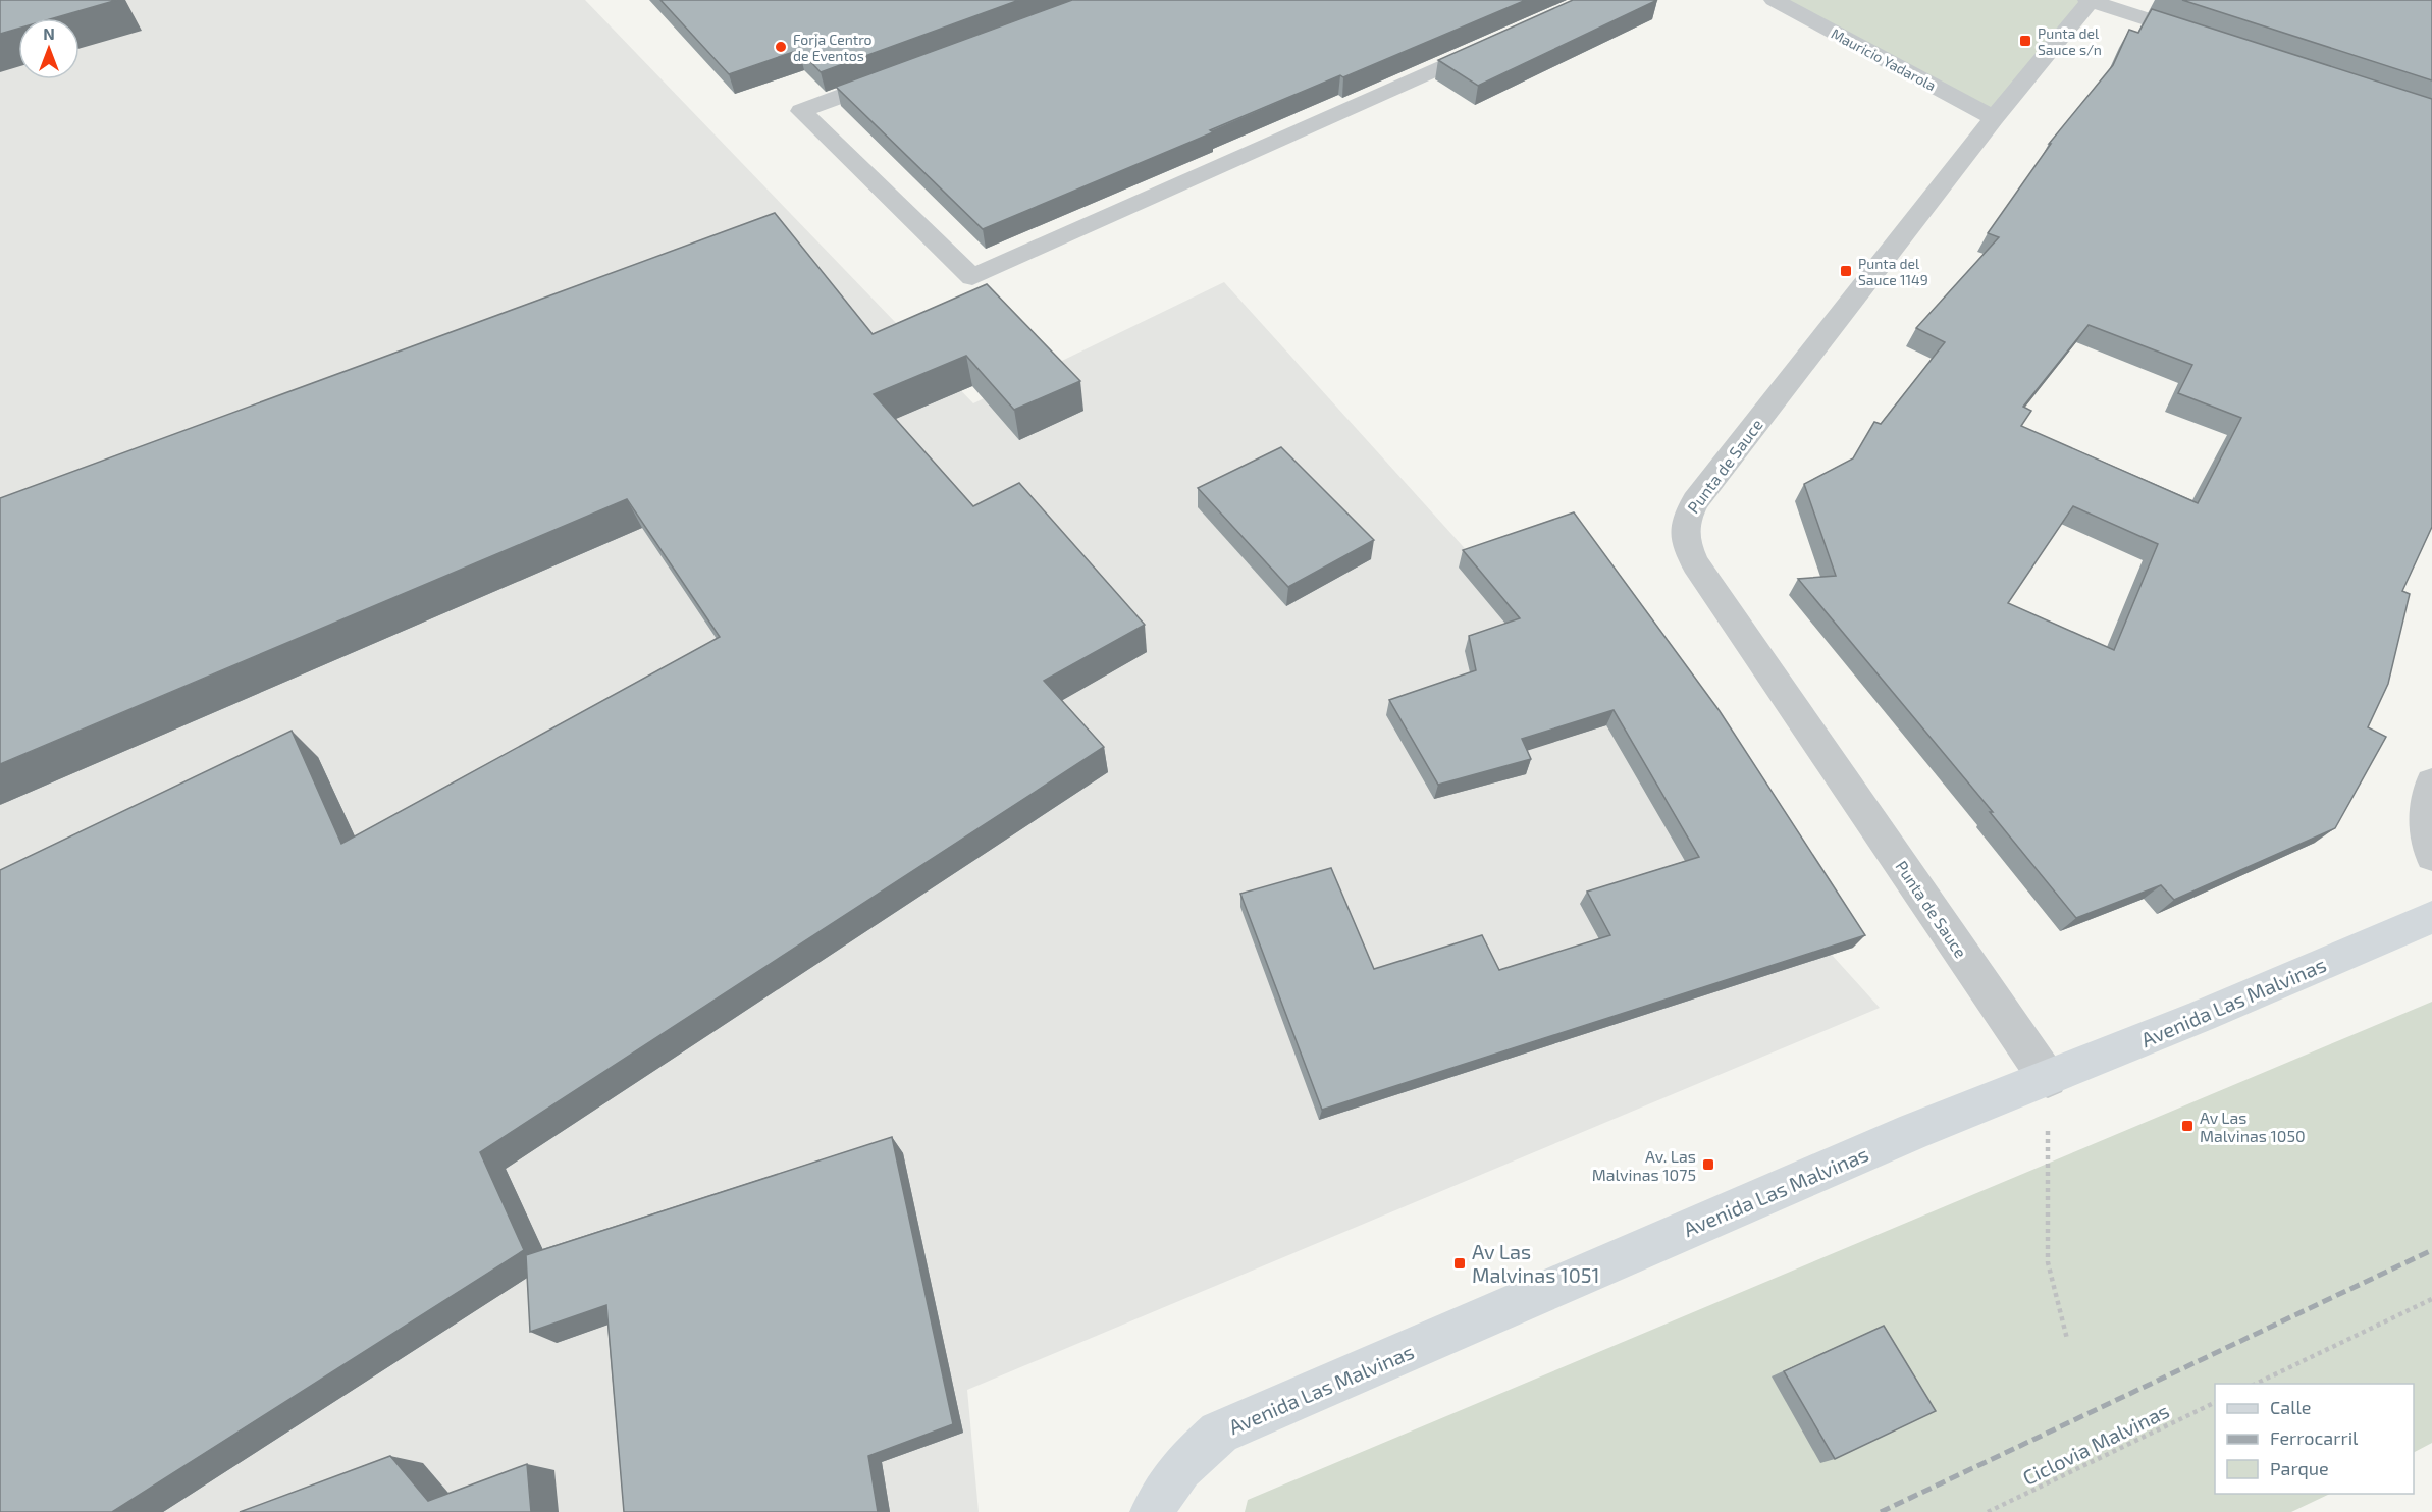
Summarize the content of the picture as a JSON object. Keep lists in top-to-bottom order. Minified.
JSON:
{"streets":{"main road":["Avenida Las Malvinas"],"street":["Mauricio Yadarola","Punta de Sauce"],"path":["Ciclovia Malvinas"]},"crossings":[["Mauricio Yadarola","Punta de Sauce"],["Punta de Sauce","Avenida Las Malvinas"]],"places":{"transit":["Punta del Sauce s/n","Punta del Sauce 1149","Av Las Malvinas 1050","Av. Las Malvinas 1075","Av Las Malvinas 1051"],"other":["Forja Centro de Eventos"]},"legend":["Calle","Ferrocarril","Parque"],"north":"top"}
